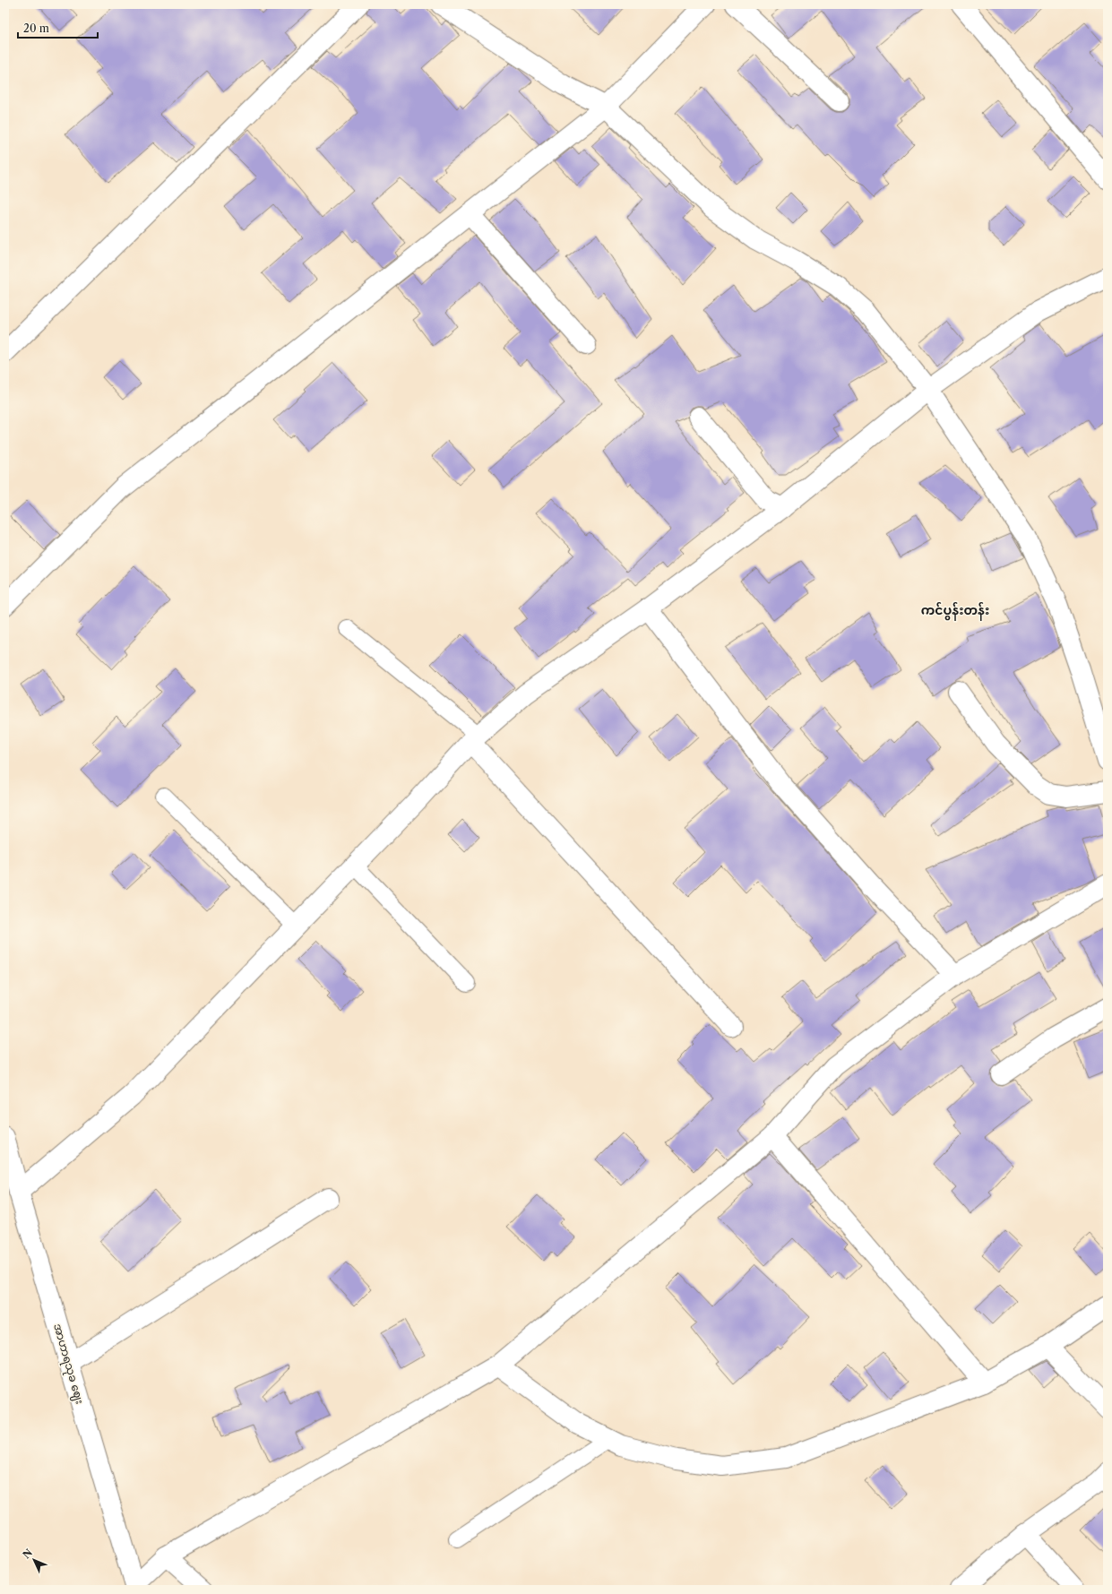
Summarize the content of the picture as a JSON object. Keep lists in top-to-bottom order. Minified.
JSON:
{"streets":{"street":["အာဟာရသုခ ဈေး"]},"districts":["ကင်ပွန်းတန်း"],"scale_bar":"20 m","north":"top left"}
